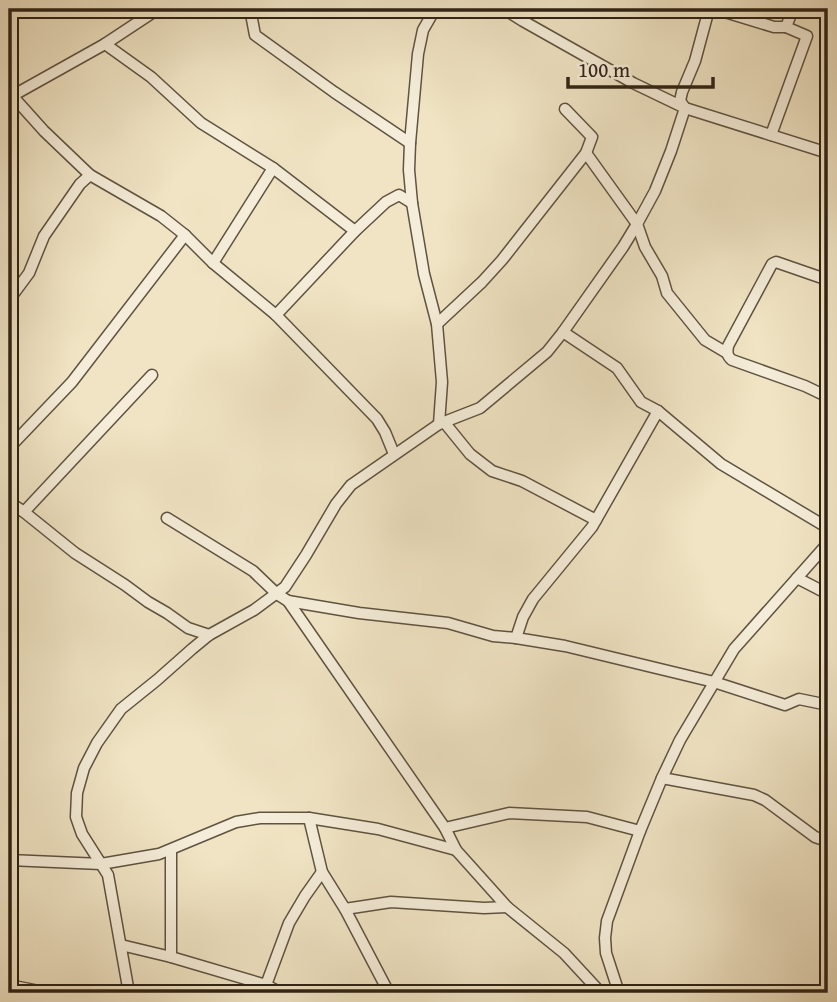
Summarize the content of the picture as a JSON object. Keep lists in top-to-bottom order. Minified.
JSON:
{"scale_bar":"100 m"}
